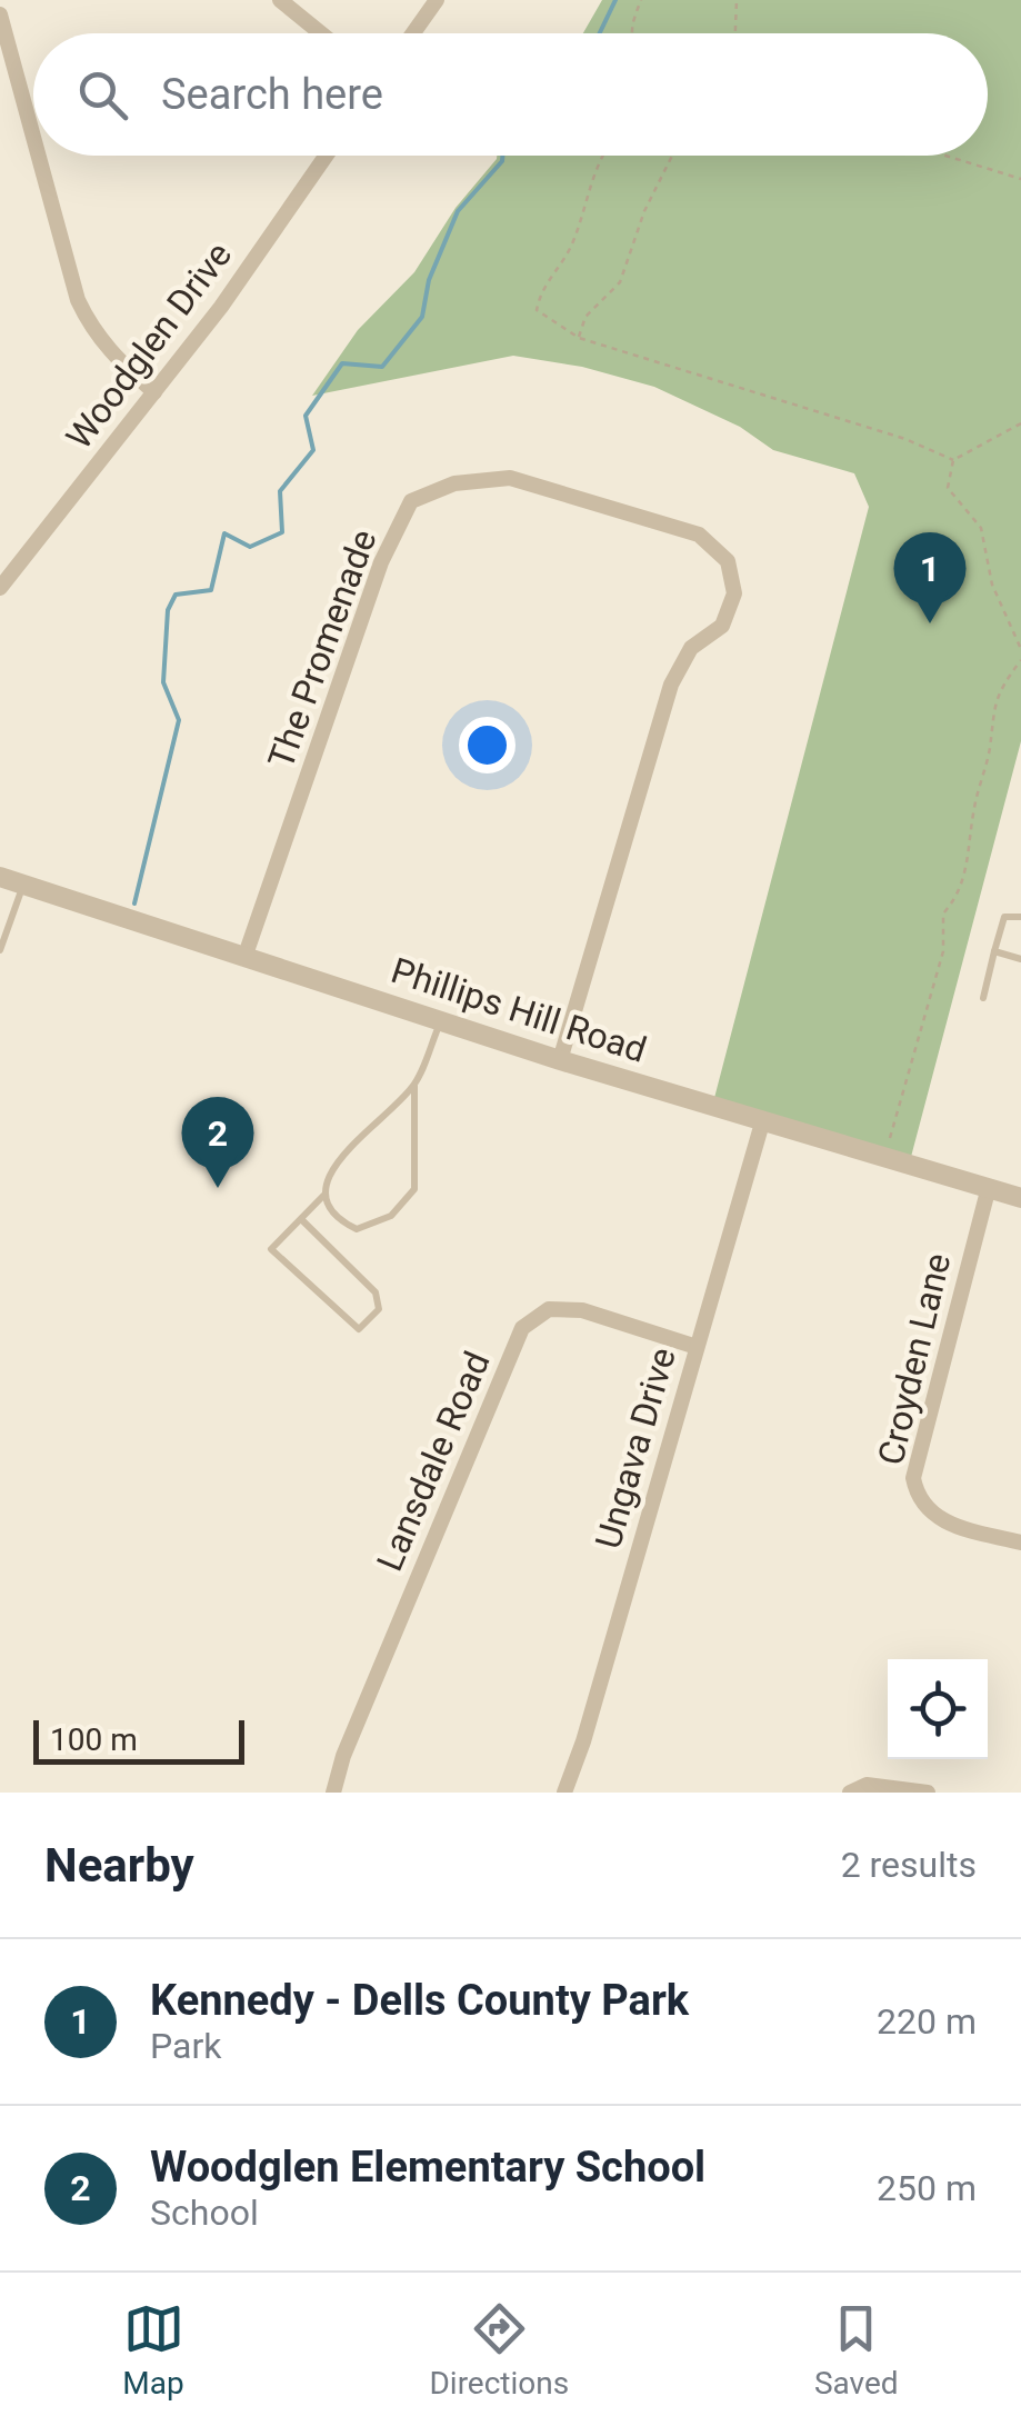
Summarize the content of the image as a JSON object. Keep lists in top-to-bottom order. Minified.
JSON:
{"streets":{"street":["Woodglen Drive","The Promenade","Phillips Hill Road","Croyden Lane","Ungava Drive","Lansdale Road"]},"crossings":[["The Promenade","Phillips Hill Road"],["Phillips Hill Road","Croyden Lane"],["Phillips Hill Road","Ungava Drive"],["Ungava Drive","Lansdale Road"]],"scale_bar":"100 m","page":{"search":"Search here","pins":["1","2"],"scale":"100 m","heading":["Nearby","2 results"],"list":[{"mark":"1","name":"Kennedy - Dells County Park","note":"Park","value":"220 m"},{"mark":"2","name":"Woodglen Elementary School","note":"School","value":"250 m"}],"nav":["Map","Directions","Saved"]}}
